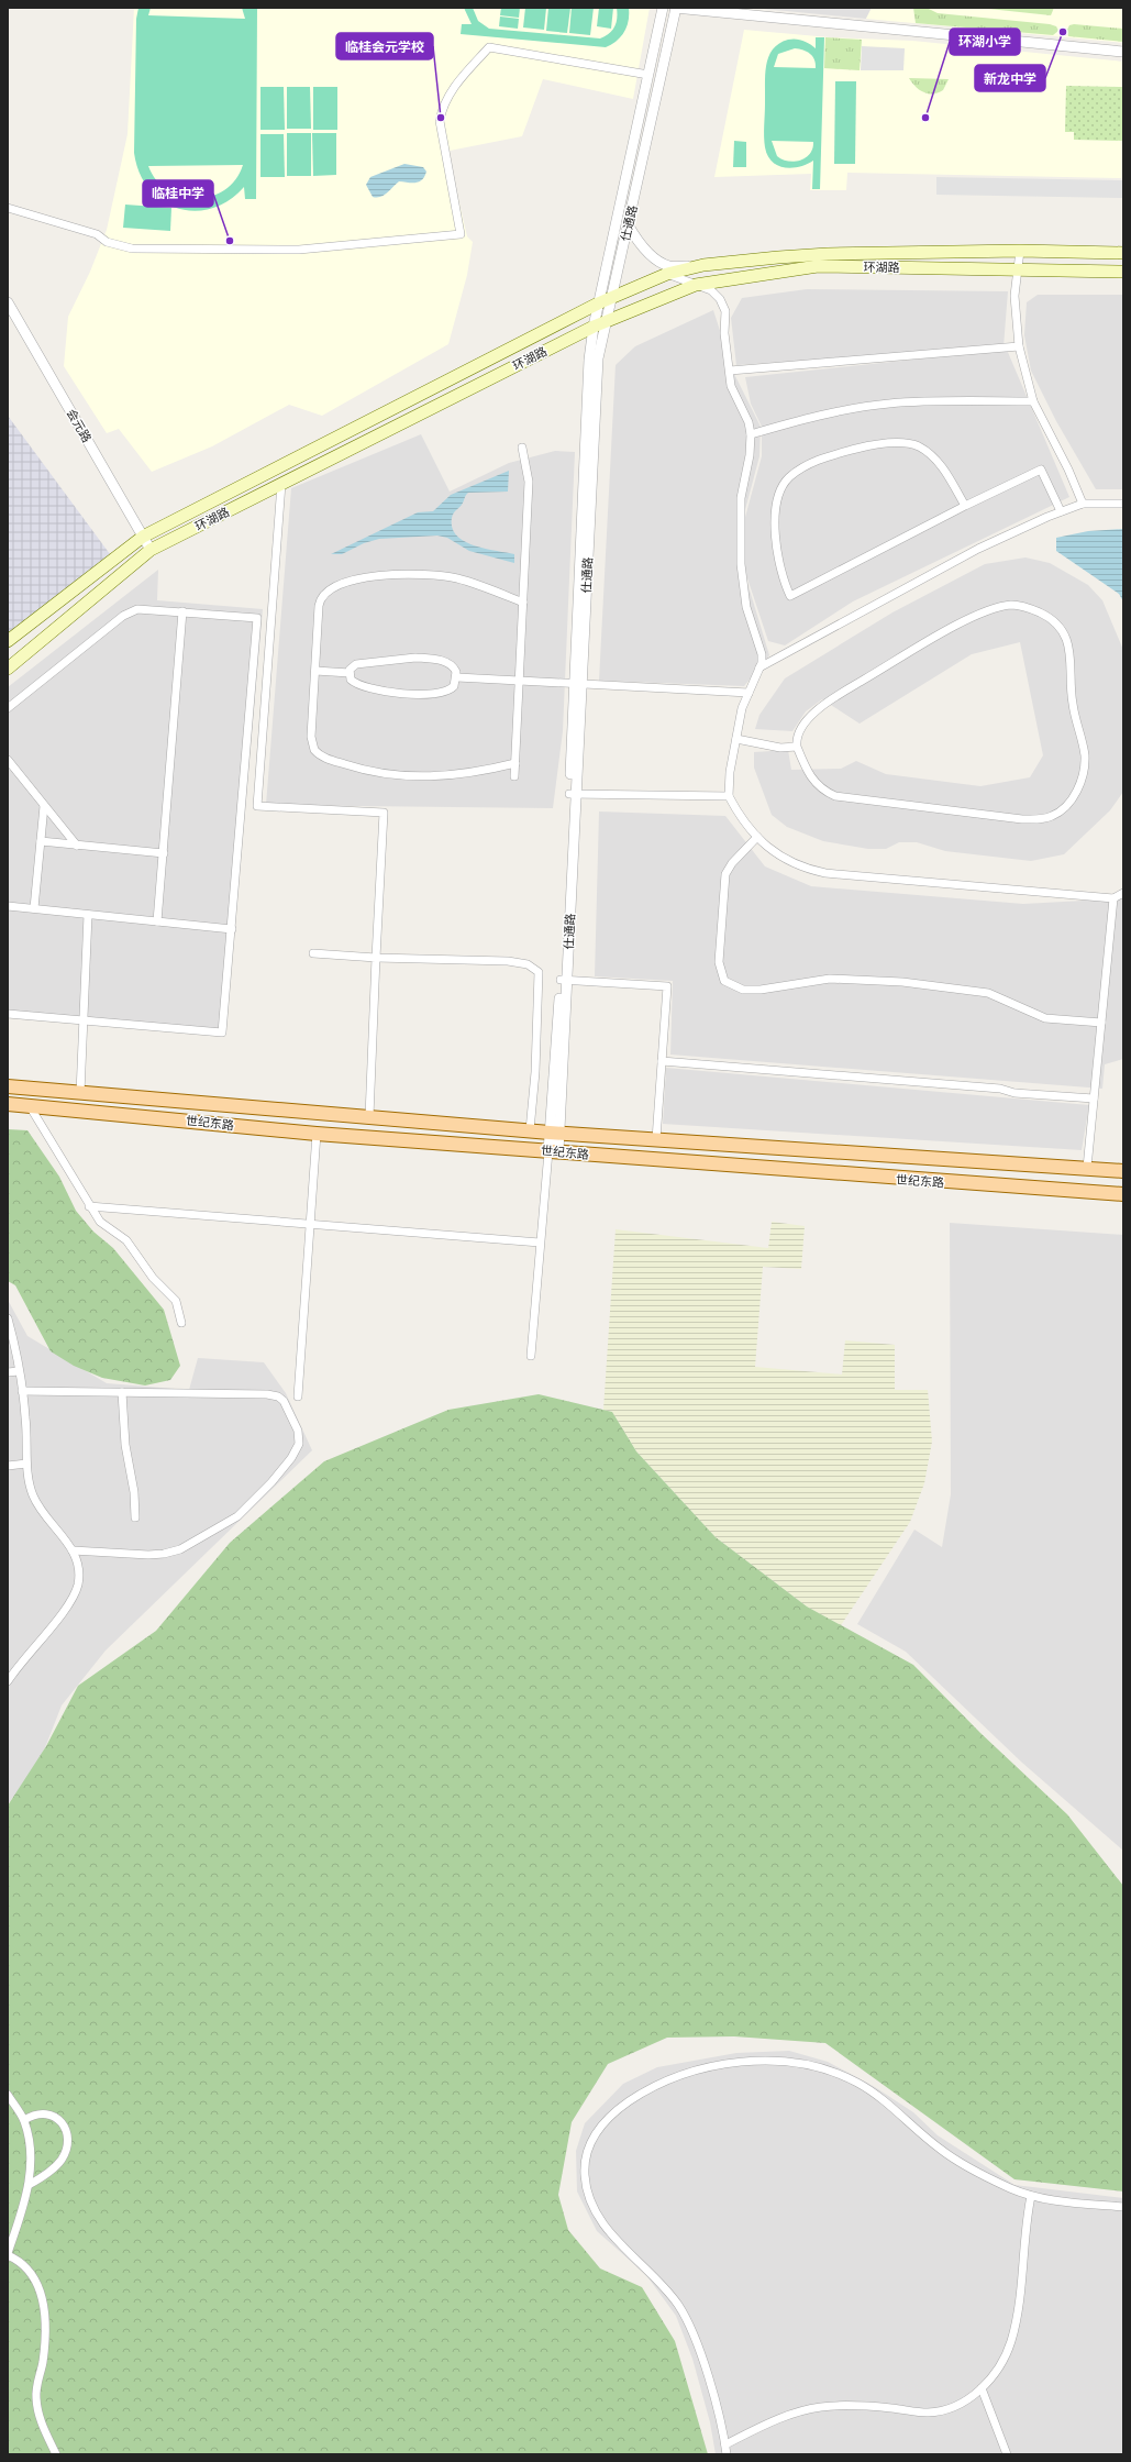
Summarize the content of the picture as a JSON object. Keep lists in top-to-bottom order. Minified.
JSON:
{"streets":{"main road":["环湖路","世纪东路"],"street":["仕通路","会元路"]},"crossings":[["仕通路","环湖路"],["仕通路","世纪东路"],["环湖路","会元路"]],"places":["新龙中学","临桂会元学校","环湖小学","临桂中学"]}
